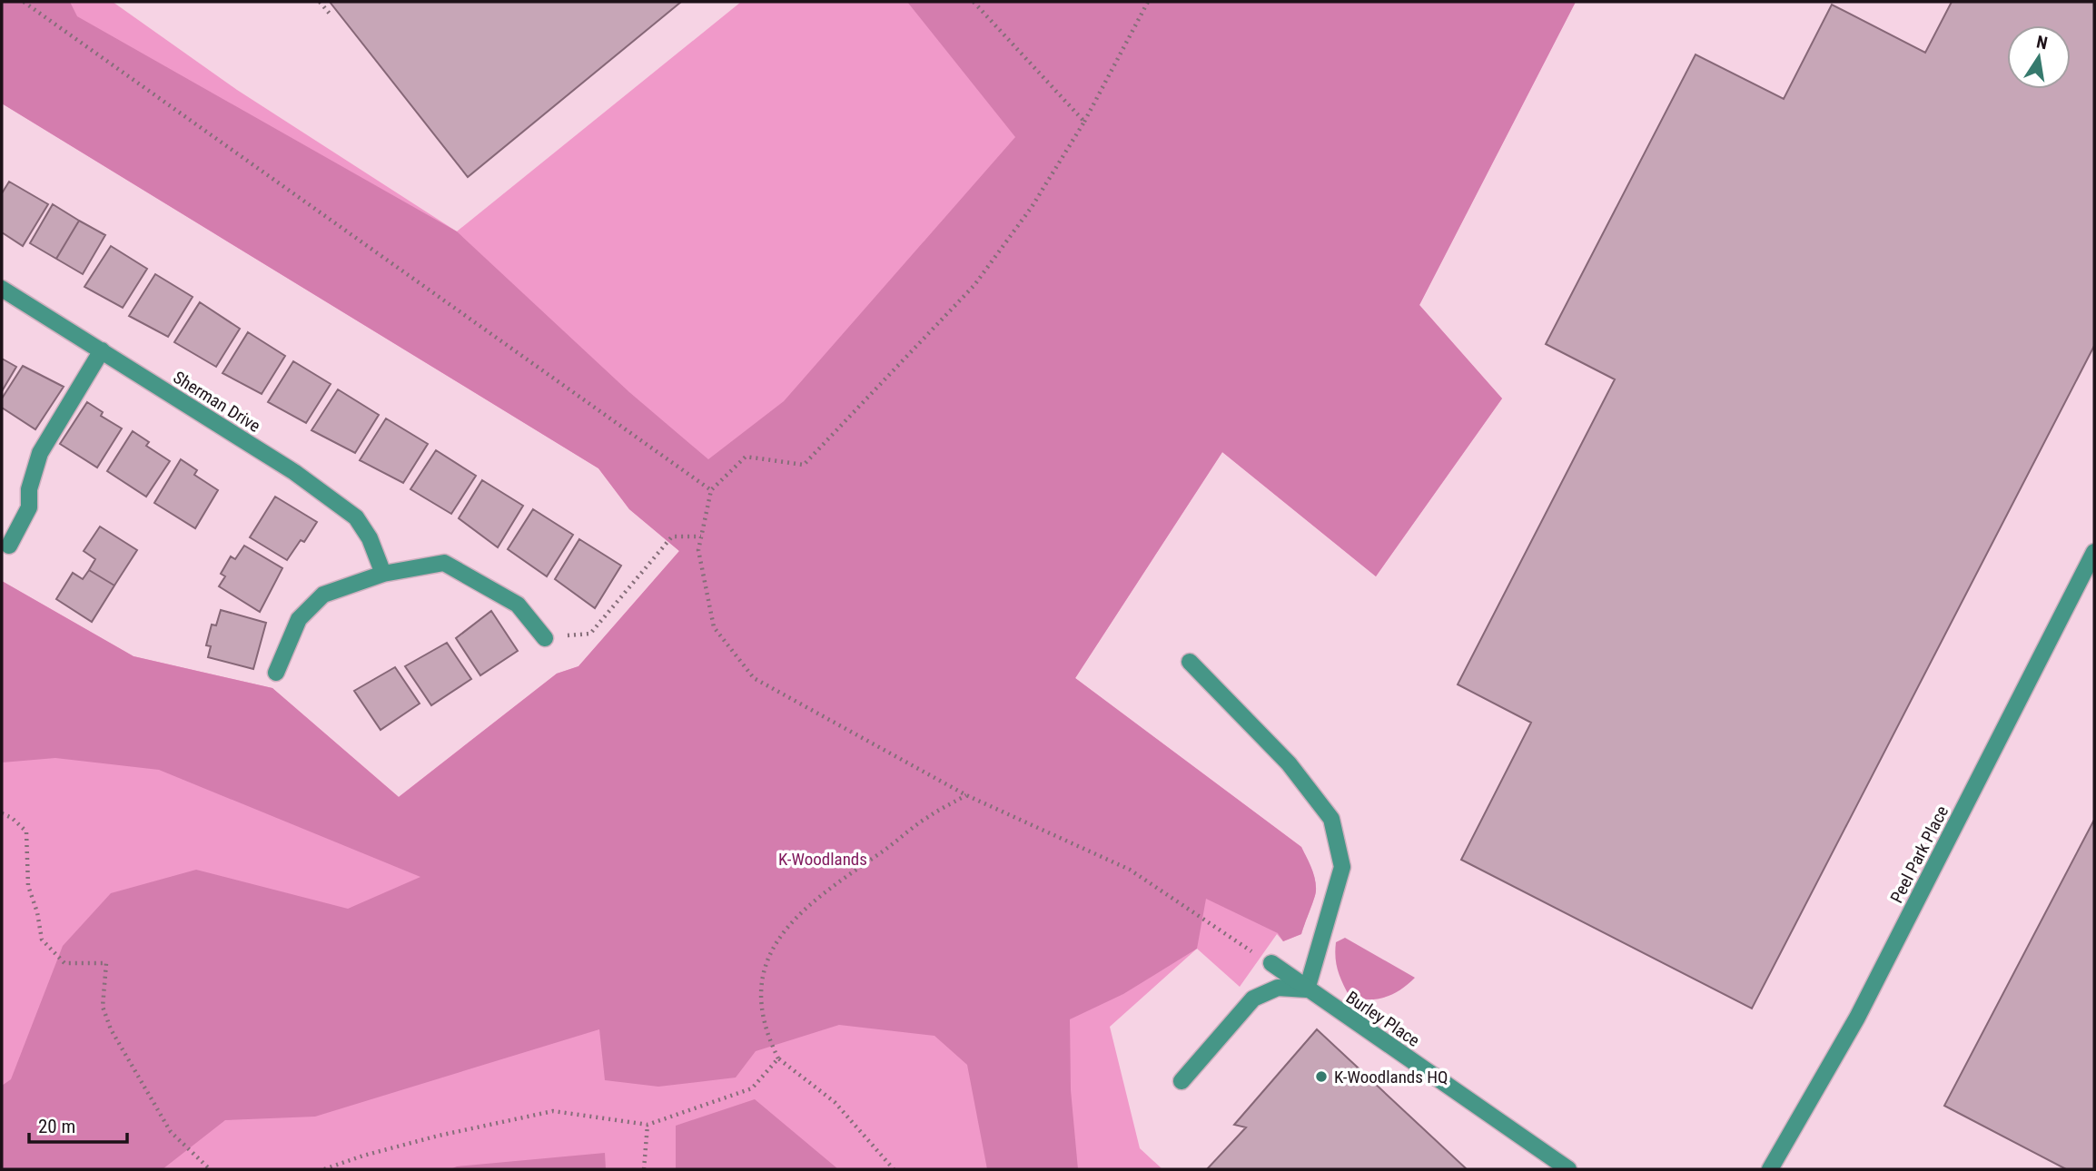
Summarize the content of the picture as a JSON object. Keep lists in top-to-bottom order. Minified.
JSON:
{"streets":{"street":["Sherman Drive","Peel Park Place","Burley Place"]},"parks":["K-Woodlands"],"places":["K-Woodlands HQ"],"scale_bar":"20 m","north":"top"}
